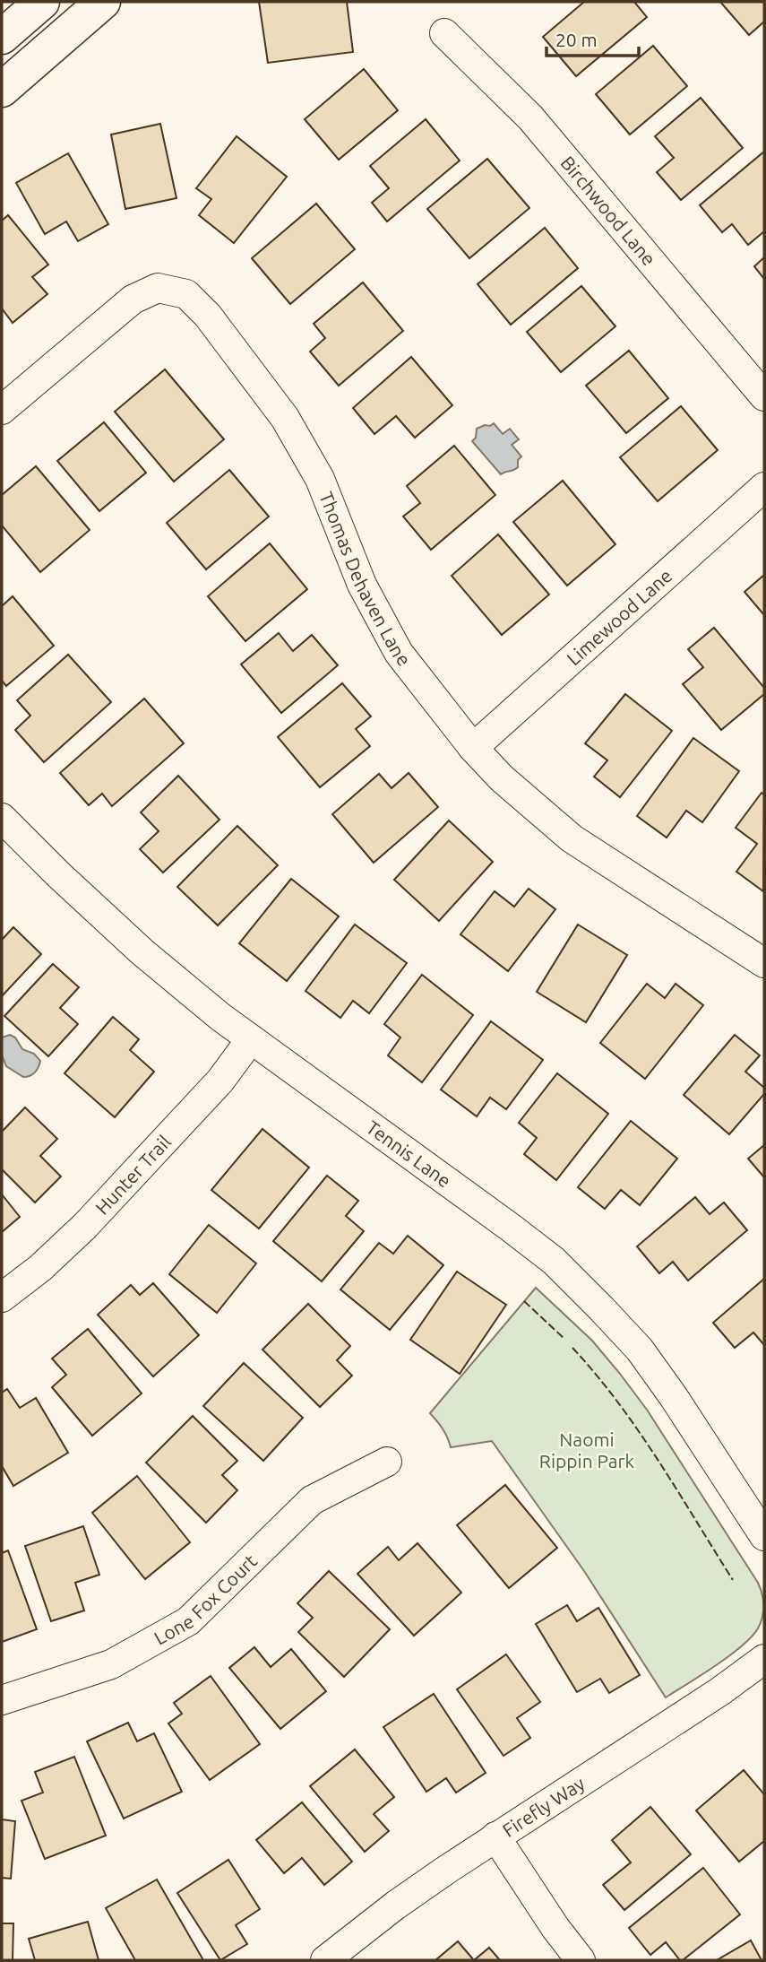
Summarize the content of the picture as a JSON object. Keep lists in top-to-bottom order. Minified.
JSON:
{"streets":{"street":["Birchwood Lane","Thomas Dehaven Lane","Limewood Lane","Tennis Lane","Hunter Trail","Lone Fox Court","Firefly Way"]},"crossings":[["Thomas Dehaven Lane","Limewood Lane"],["Tennis Lane","Hunter Trail"]],"parks":["Naomi Rippin Park"],"scale_bar":"20 m"}
